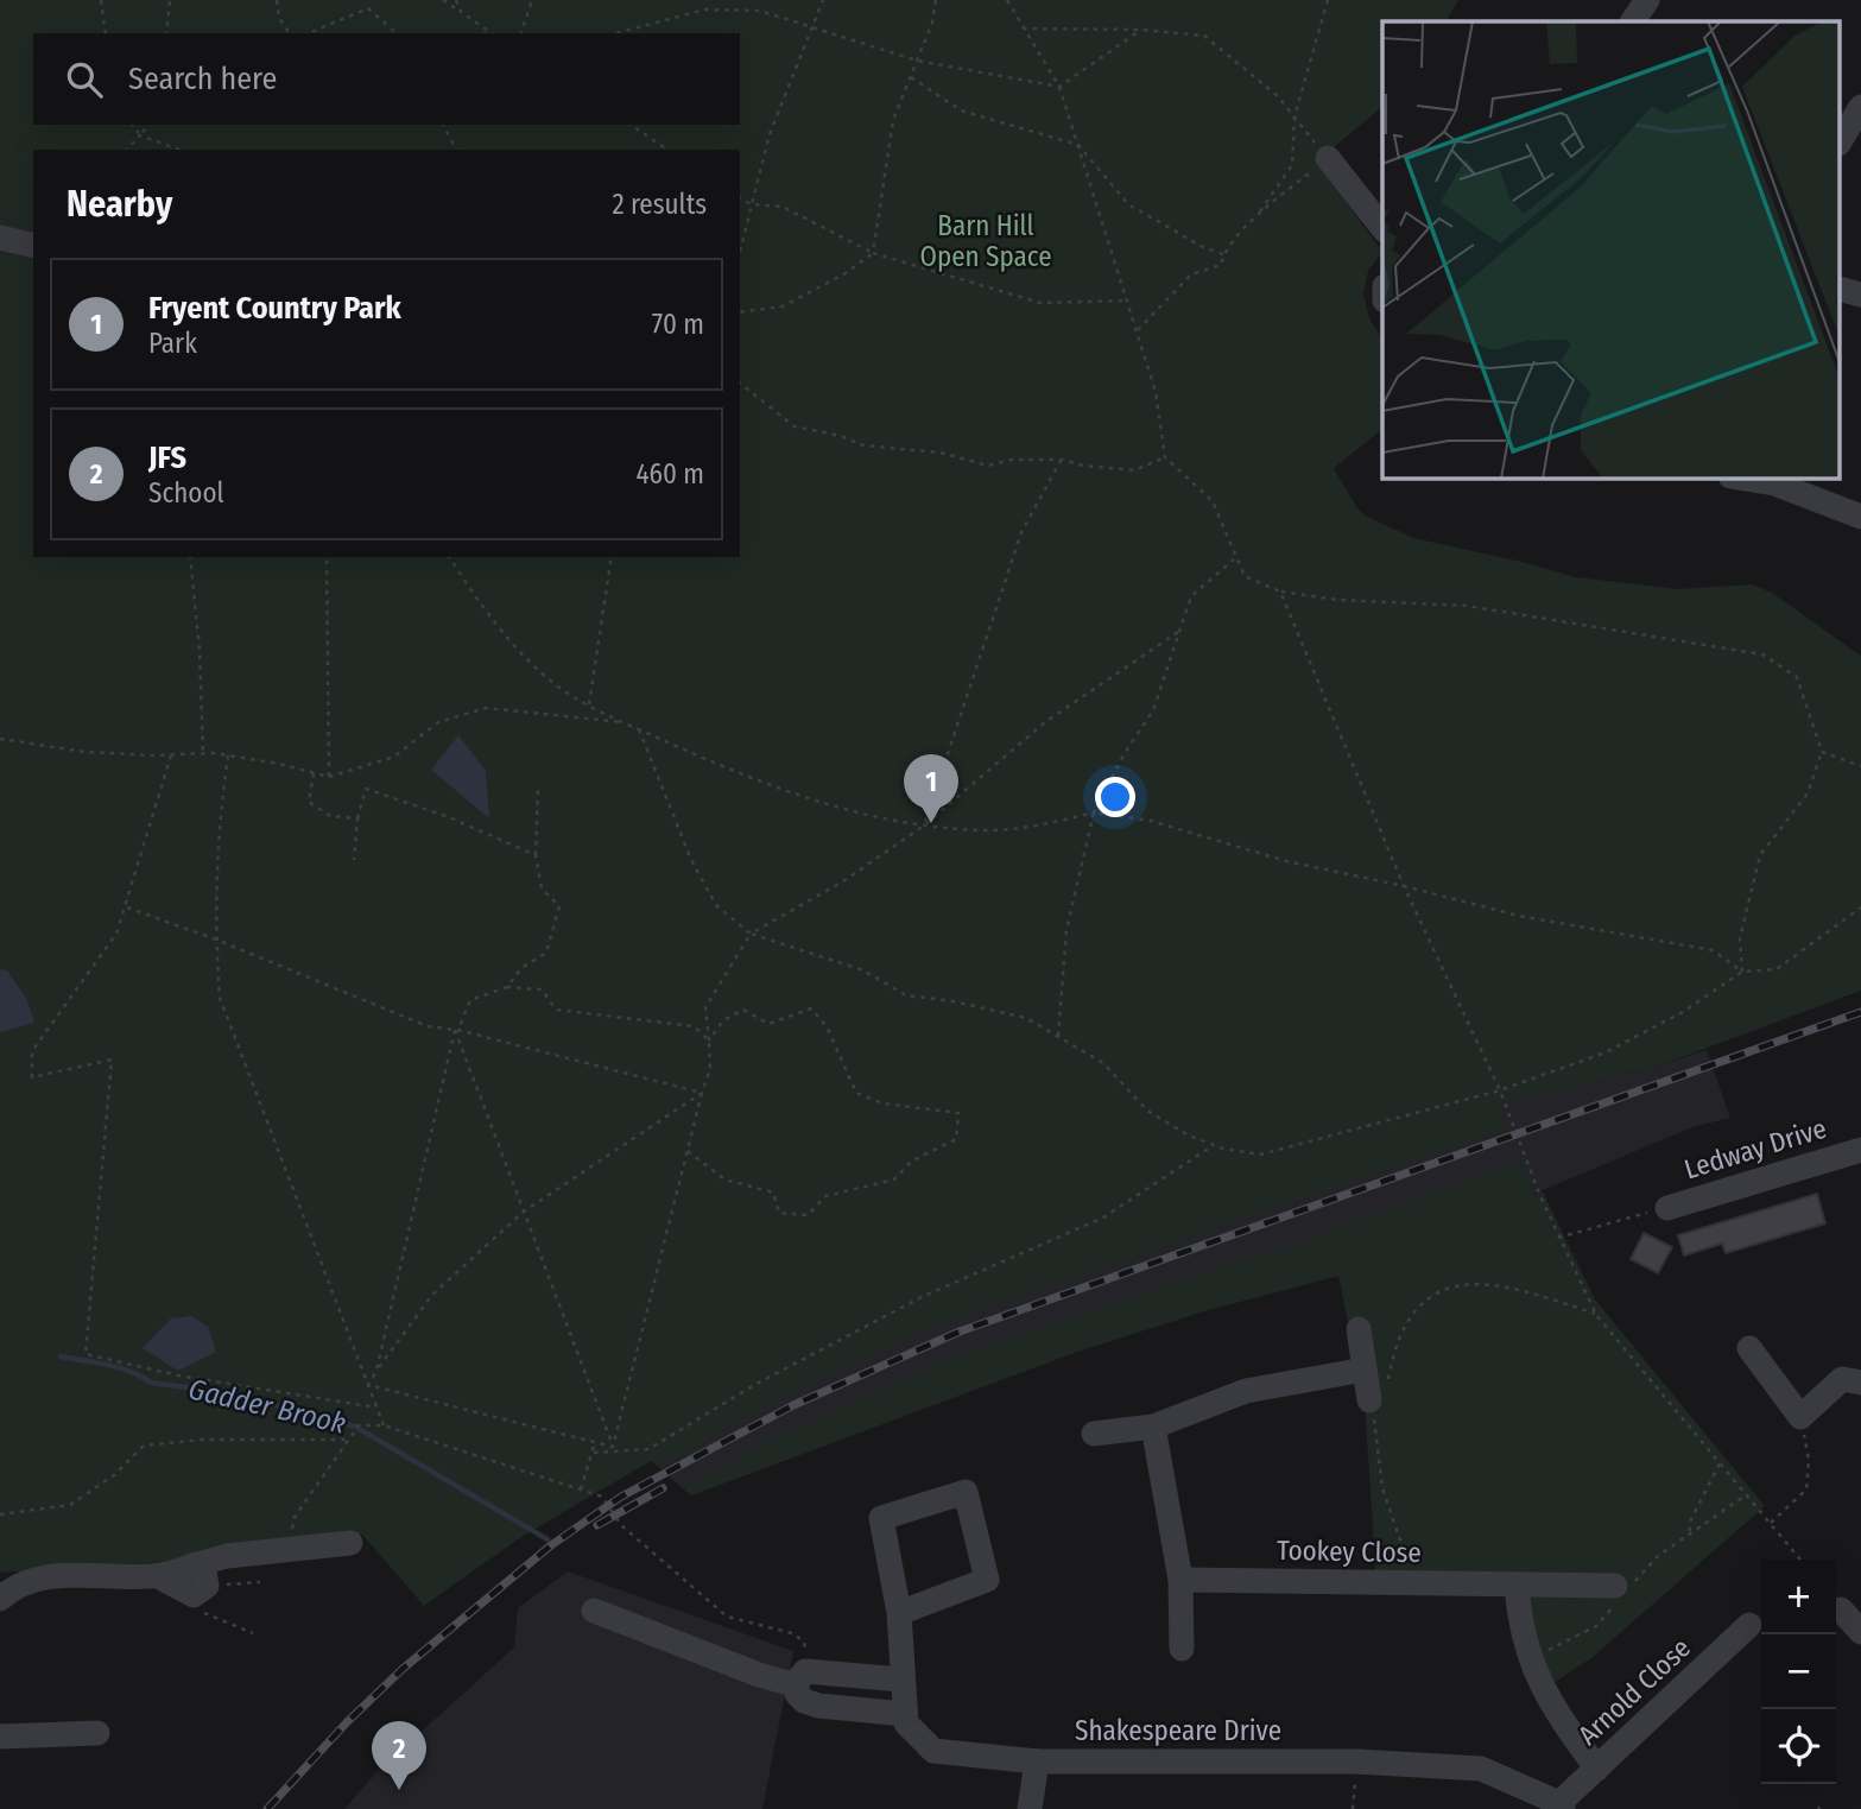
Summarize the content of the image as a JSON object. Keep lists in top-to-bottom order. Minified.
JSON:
{"streets":{"street":["Ledway Drive","Tookey Close","Arnold Close","Shakespeare Drive"]},"crossings":[["Arnold Close","Shakespeare Drive"]],"water":["Gadder Brook"],"parks":["Barn Hill Open Space"],"page":{"search":"Search here","heading":["Nearby","2 results"],"list":[{"mark":"1","name":"Fryent Country Park","note":"Park","value":"70 m"},{"mark":"2","name":"JFS","note":"School","value":"460 m"}],"pins":["1","2"],"map_buttons":["+","−"]}}
